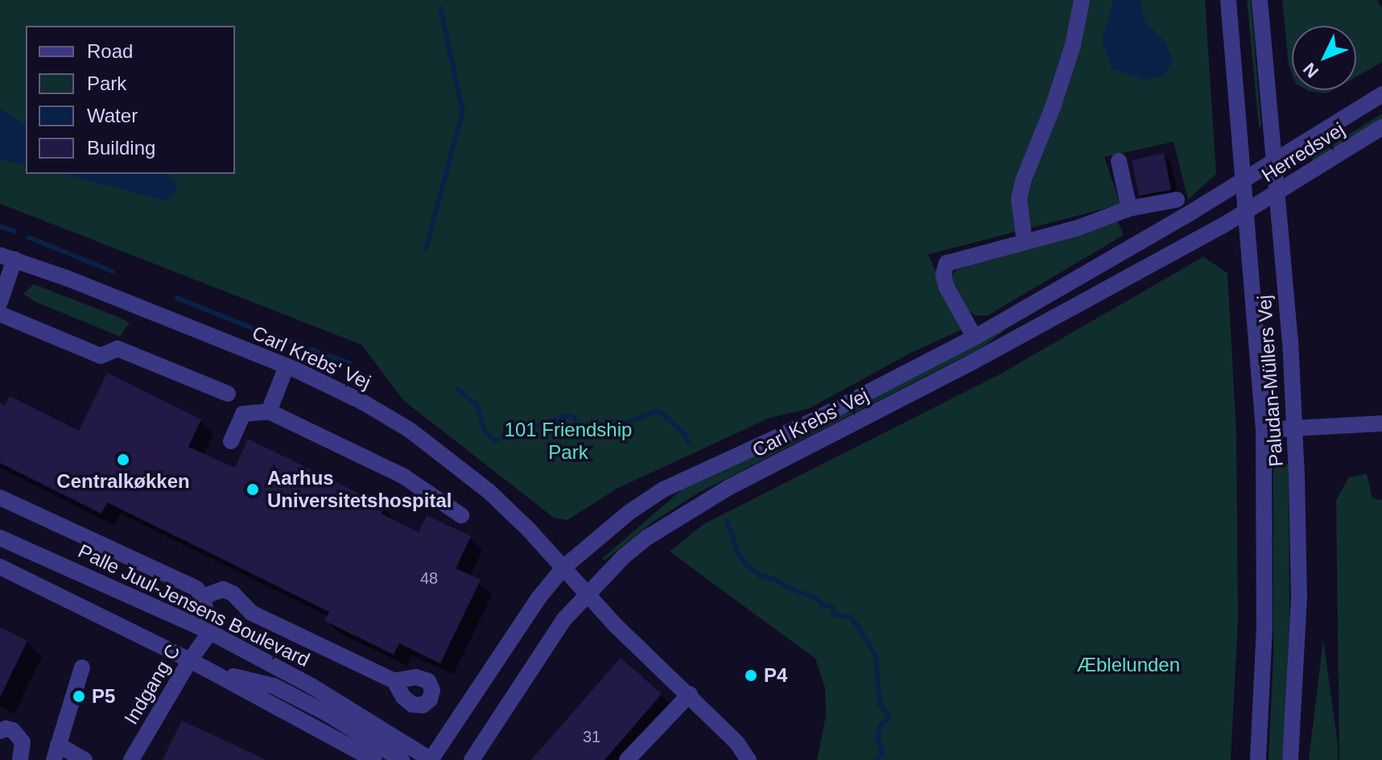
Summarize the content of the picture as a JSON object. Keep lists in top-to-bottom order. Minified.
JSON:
{"streets":{"street":["Herredsvej","Carl Krebs' Vej","Paludan-Müllers Vej","Palle Juul-Jensens Boulevard","Indgang C"]},"crossings":[["Herredsvej","Carl Krebs' Vej"],["Herredsvej","Paludan-Müllers Vej"],["Carl Krebs' Vej","Paludan-Müllers Vej"],["Carl Krebs' Vej","Palle Juul-Jensens Boulevard"],["Palle Juul-Jensens Boulevard","Indgang C"]],"parks":["101 Friendship Park","Æblelunden"],"places":["Centralkøkken","Aarhus Universitetshospital","P4","P5"],"house_numbers":["48","31"],"legend":["Road","Park","Water","Building"],"north":"bottom left"}
